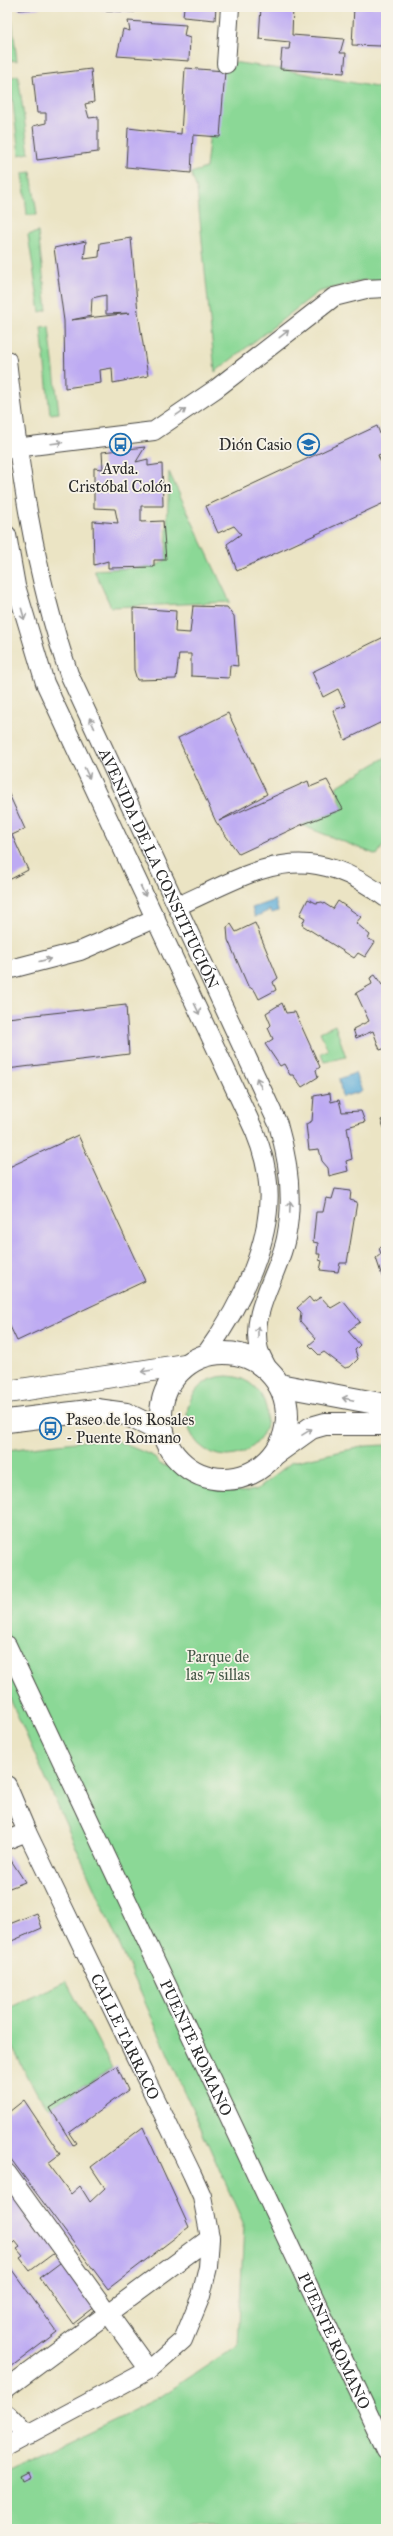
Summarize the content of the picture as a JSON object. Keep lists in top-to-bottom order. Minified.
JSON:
{"streets":{"street":["AVENIDA DE LA CONSTITUCIÓN","CALLE TARRACO","PUENTE ROMANO"]},"parks":["Parque de las 7 sillas"],"places":{"bus stop":["Avda. Cristóbal Colón","Paseo de los Rosales - Puente Romano"],"school or university":["Dión Casio"]}}
